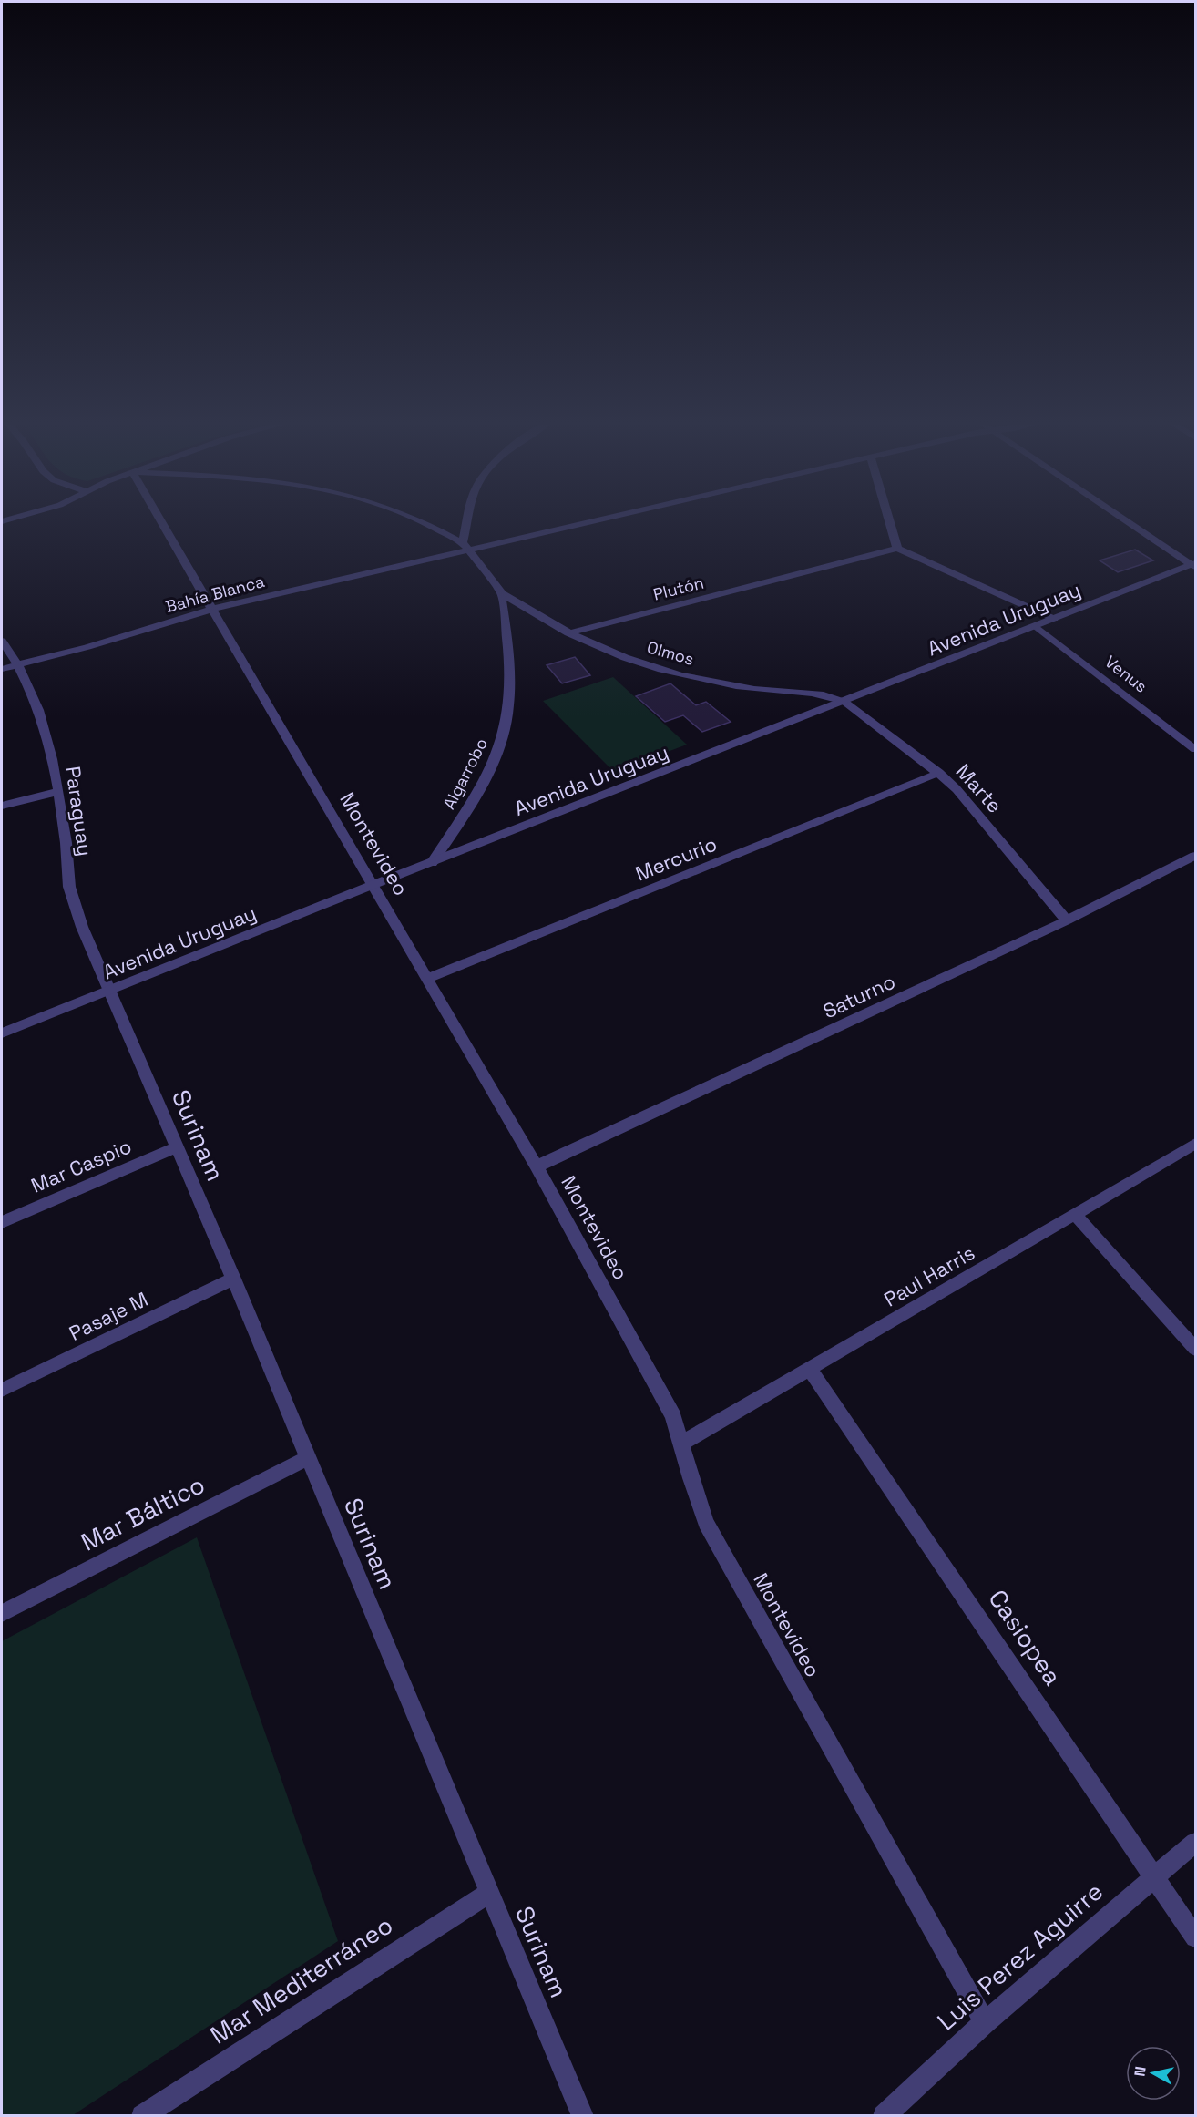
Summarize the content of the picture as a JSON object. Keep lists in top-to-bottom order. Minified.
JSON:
{"streets":{"street":["Plutón","Bahía Blanca","Avenida Uruguay","Olmos","Venus","Algarrobo","Marte","Paraguay","Montevideo","Mercurio","Saturno","Surinam","Mar Caspio","Paul Harris","Pasaje M","Mar Báltico","Casiopea","Luis Perez Aguirre","Mar Mediterráneo"]},"crossings":[["Plutón","Olmos"],["Bahía Blanca","Paraguay"],["Bahía Blanca","Montevideo"],["Avenida Uruguay","Olmos"],["Avenida Uruguay","Venus"],["Avenida Uruguay","Algarrobo"],["Avenida Uruguay","Marte"],["Avenida Uruguay","Paraguay"],["Avenida Uruguay","Montevideo"],["Avenida Uruguay","Surinam"],["Olmos","Algarrobo"],["Olmos","Marte"],["Marte","Mercurio"],["Marte","Saturno"],["Paraguay","Surinam"],["Montevideo","Mercurio"],["Montevideo","Saturno"],["Montevideo","Paul Harris"],["Montevideo","Luis Perez Aguirre"],["Surinam","Mar Caspio"],["Surinam","Pasaje M"],["Surinam","Mar Báltico"],["Surinam","Mar Mediterráneo"],["Paul Harris","Casiopea"],["Casiopea","Luis Perez Aguirre"]],"north":"left"}
